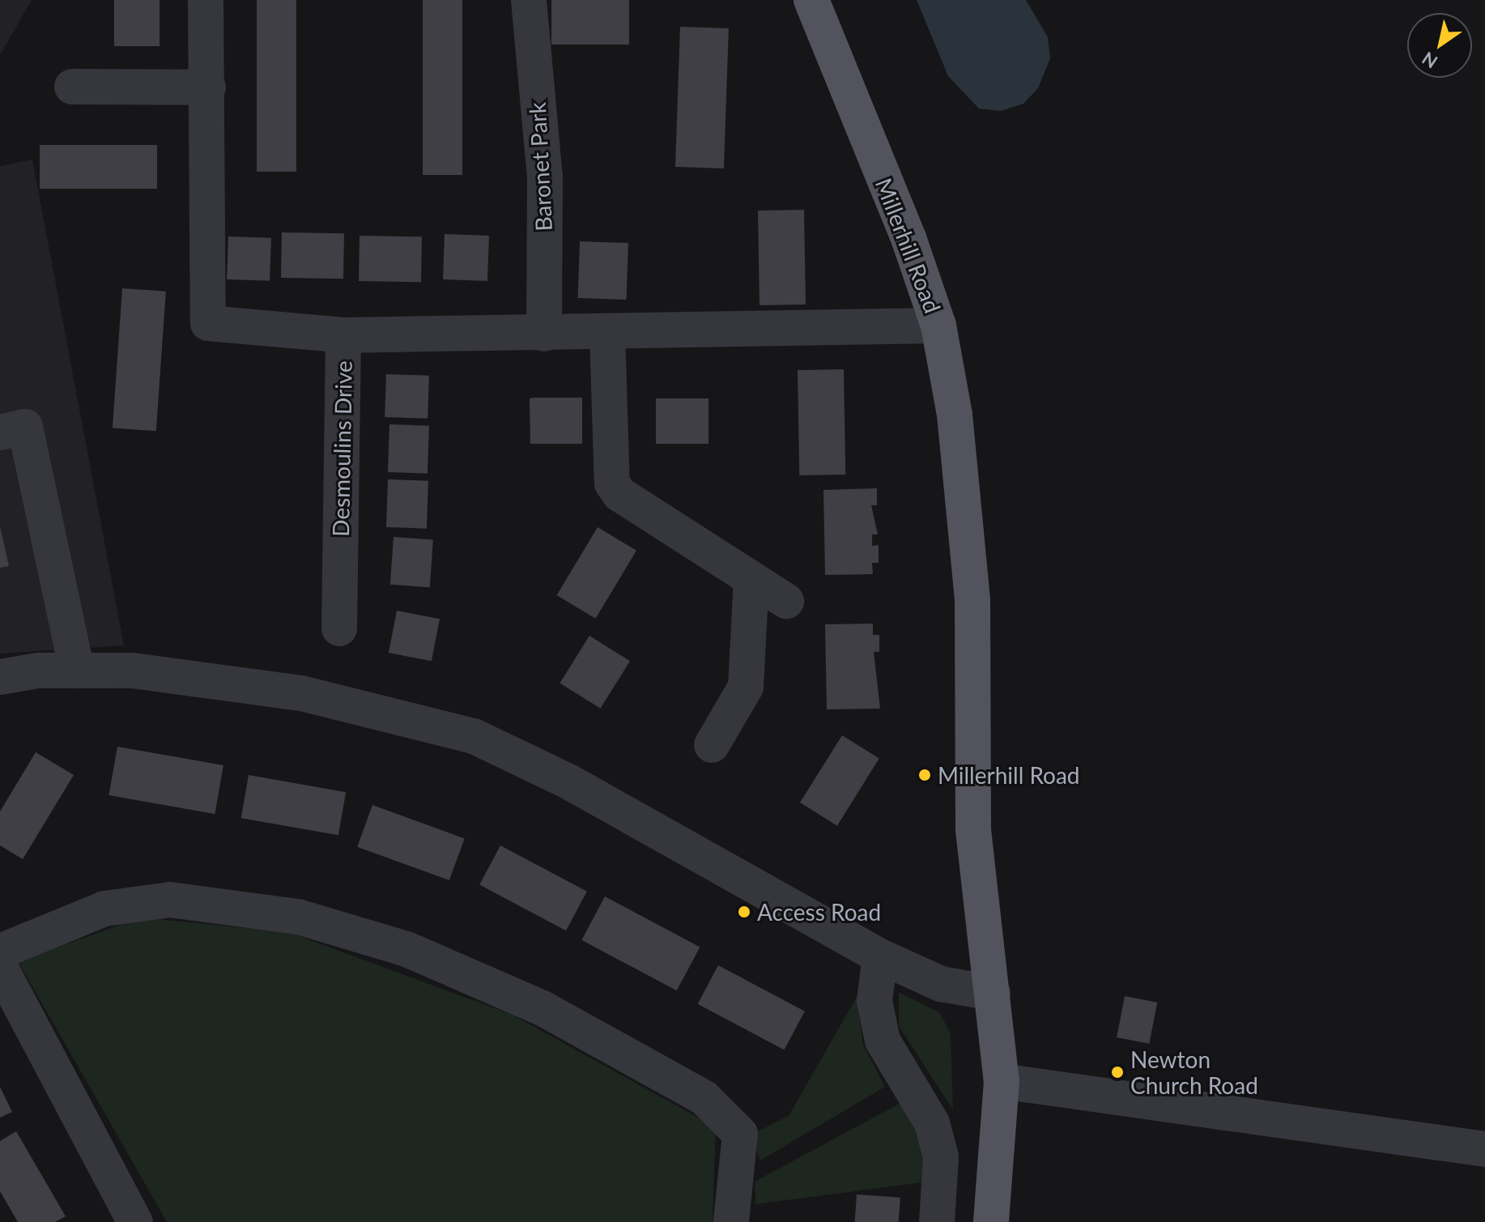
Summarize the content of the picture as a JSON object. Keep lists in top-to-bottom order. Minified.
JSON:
{"streets":{"main road":["Millerhill Road"],"street":["Baronet Park","Desmoulins Drive"]},"crossings":[["Baronet Park","Desmoulins Drive"]],"places":["Millerhill Road","Access Road","Newton Church Road"],"north":"bottom left"}
